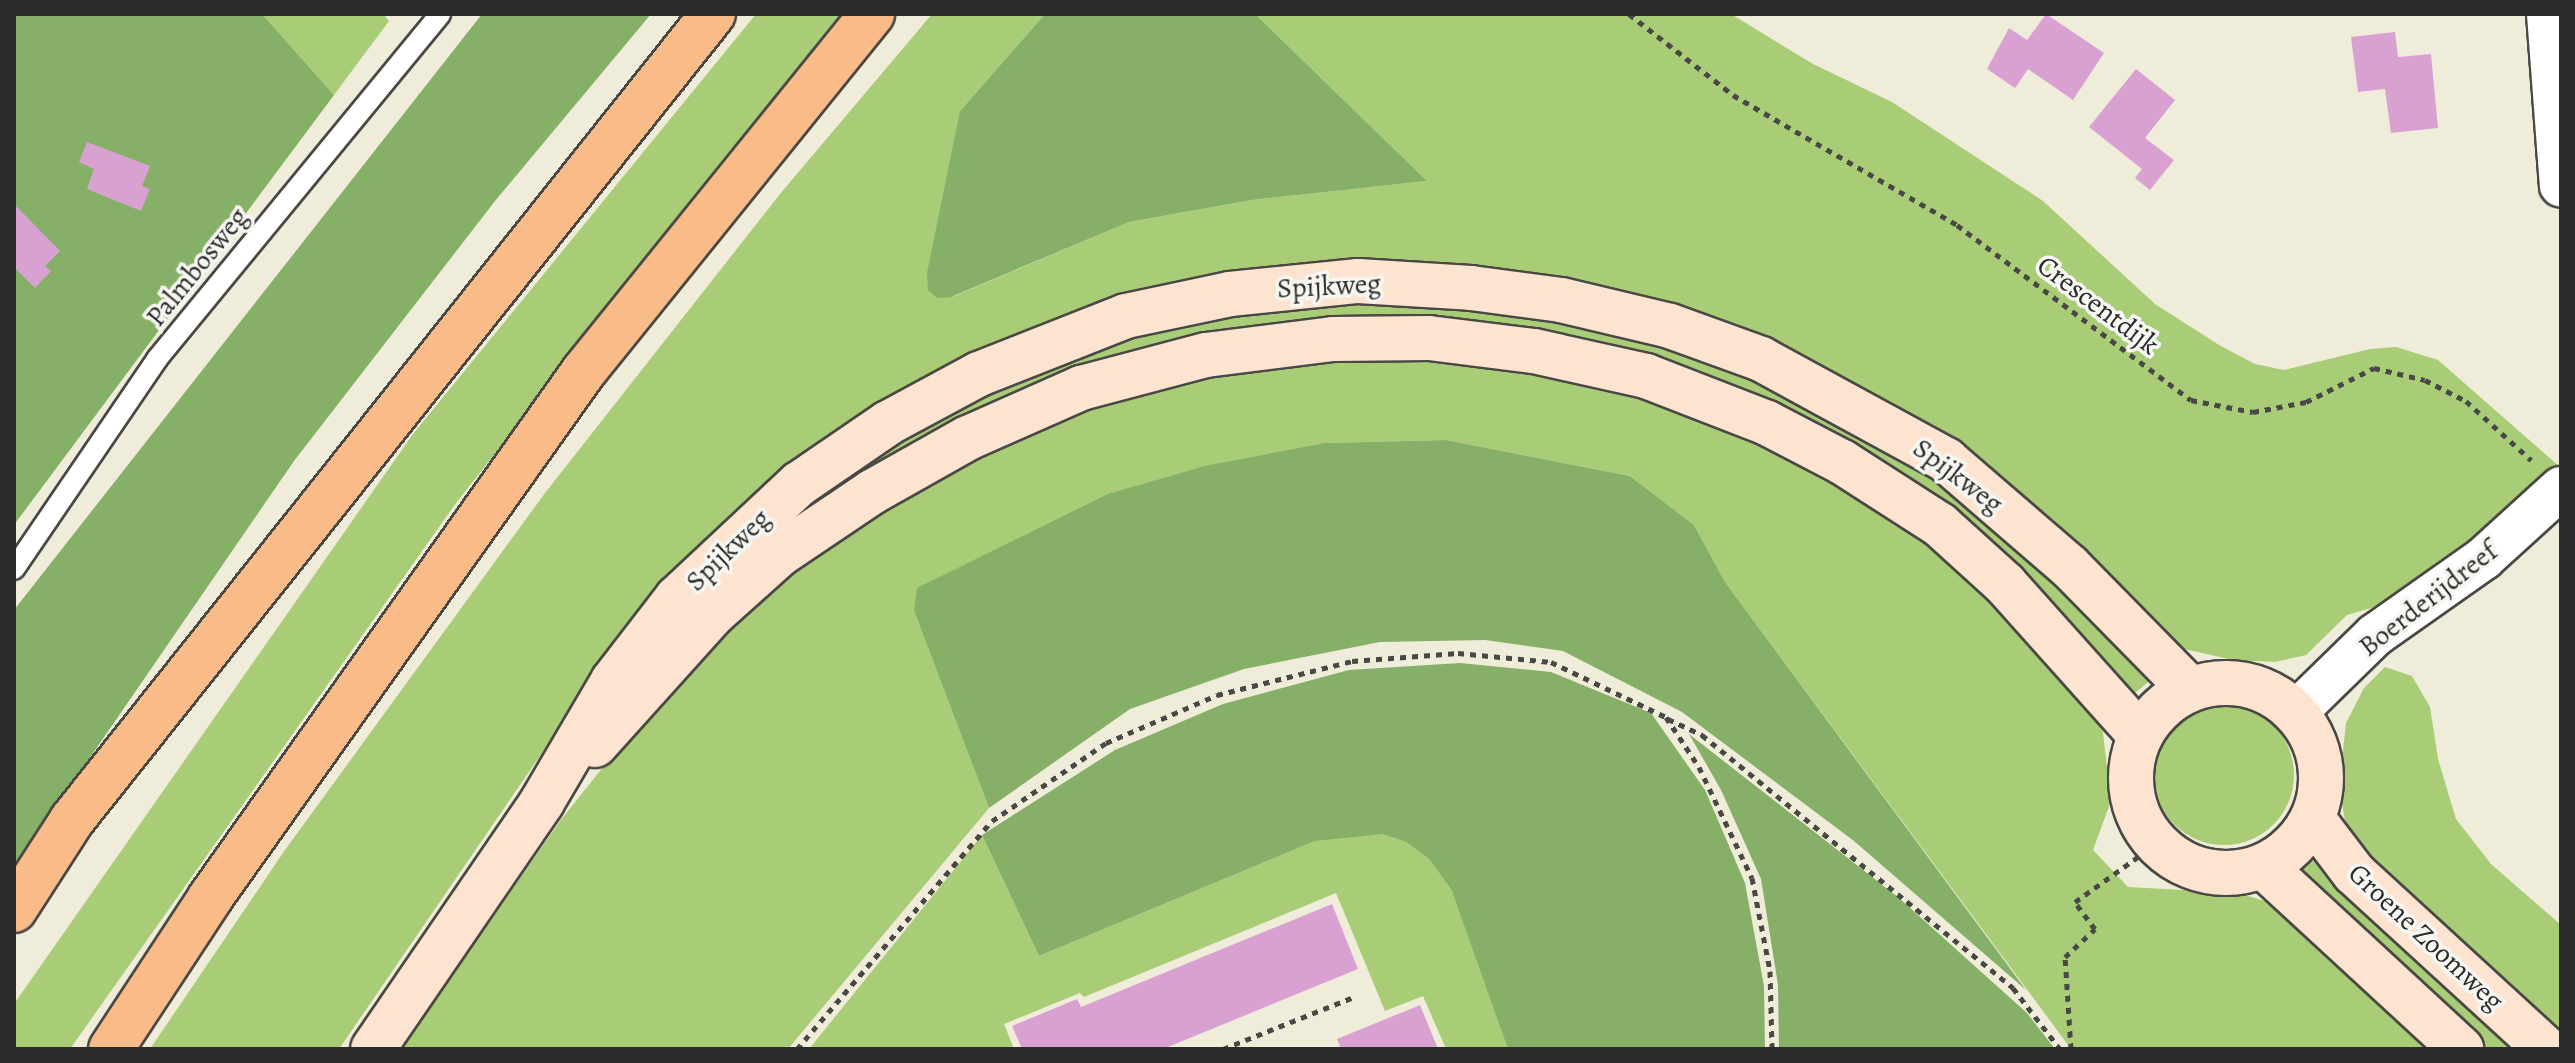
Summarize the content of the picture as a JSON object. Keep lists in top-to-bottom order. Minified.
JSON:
{"streets":{"main road":["Spijkweg","Groene Zoomweg"],"street":["Boerderijdreef"],"lane":["Palmbosweg"],"path":["Crescentdijk"]},"crossings":[["Spijkweg","Boerderijdreef"],["Spijkweg","Groene Zoomweg"],["Crescentdijk","Boerderijdreef"],["Boerderijdreef","Groene Zoomweg"]]}
